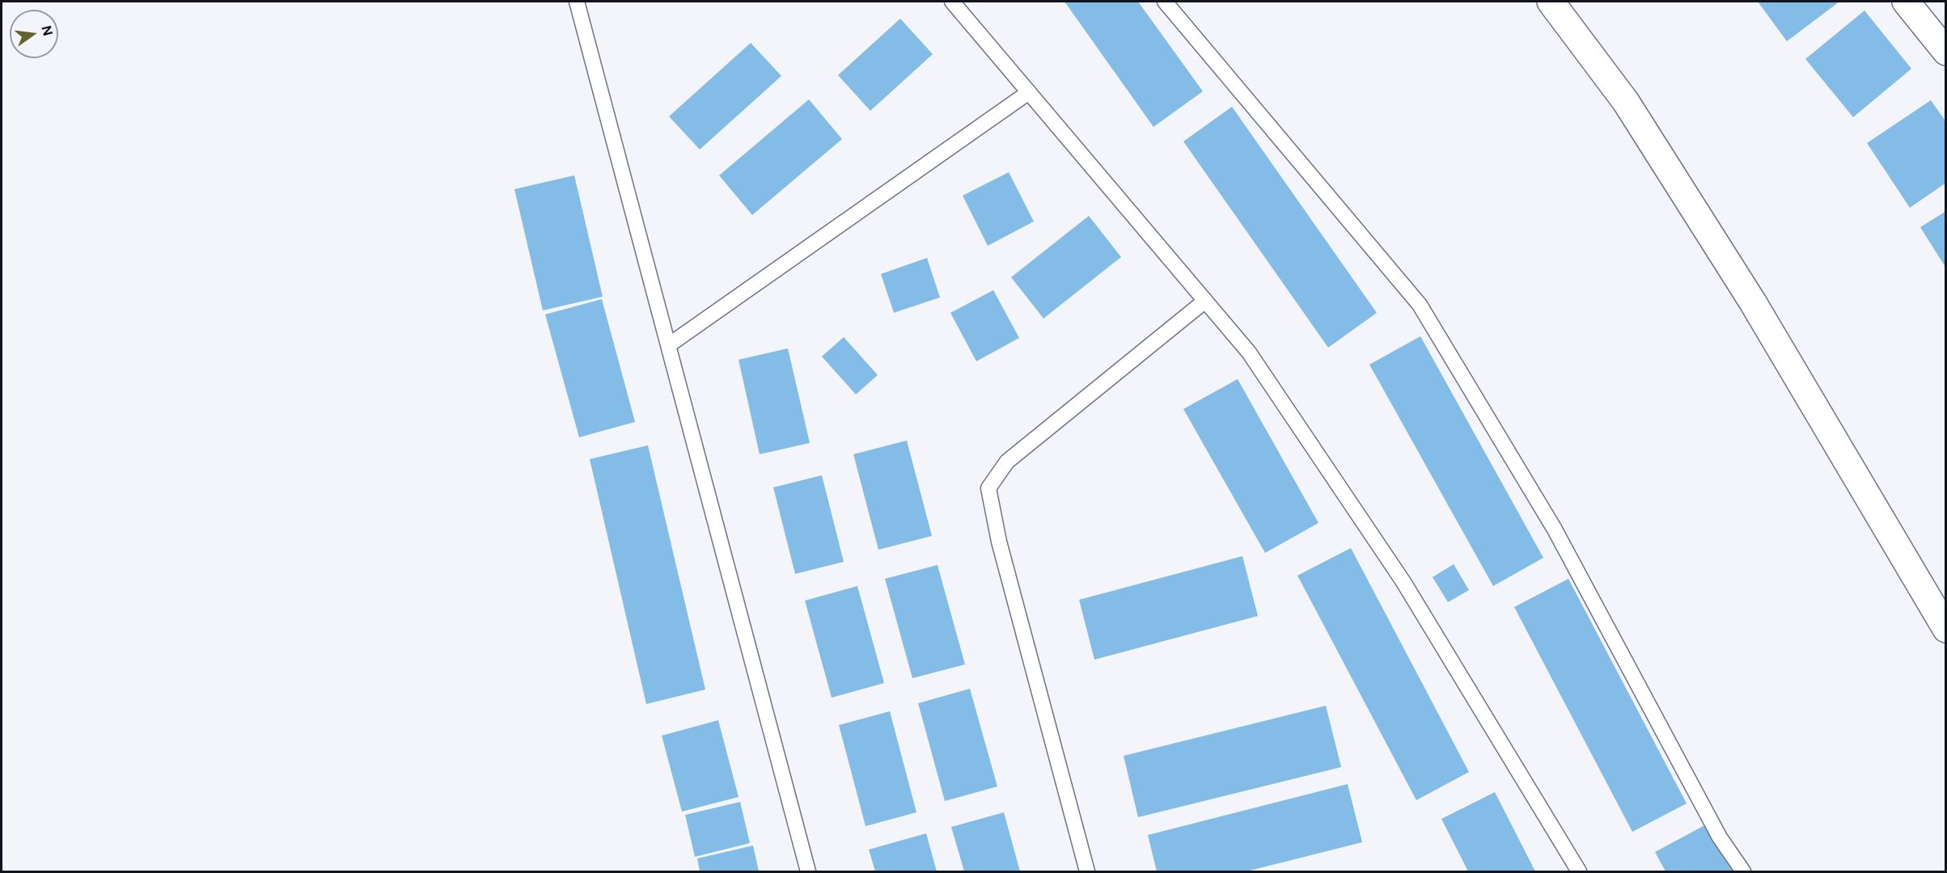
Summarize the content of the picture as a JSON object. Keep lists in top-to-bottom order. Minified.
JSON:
{"north":"right"}
